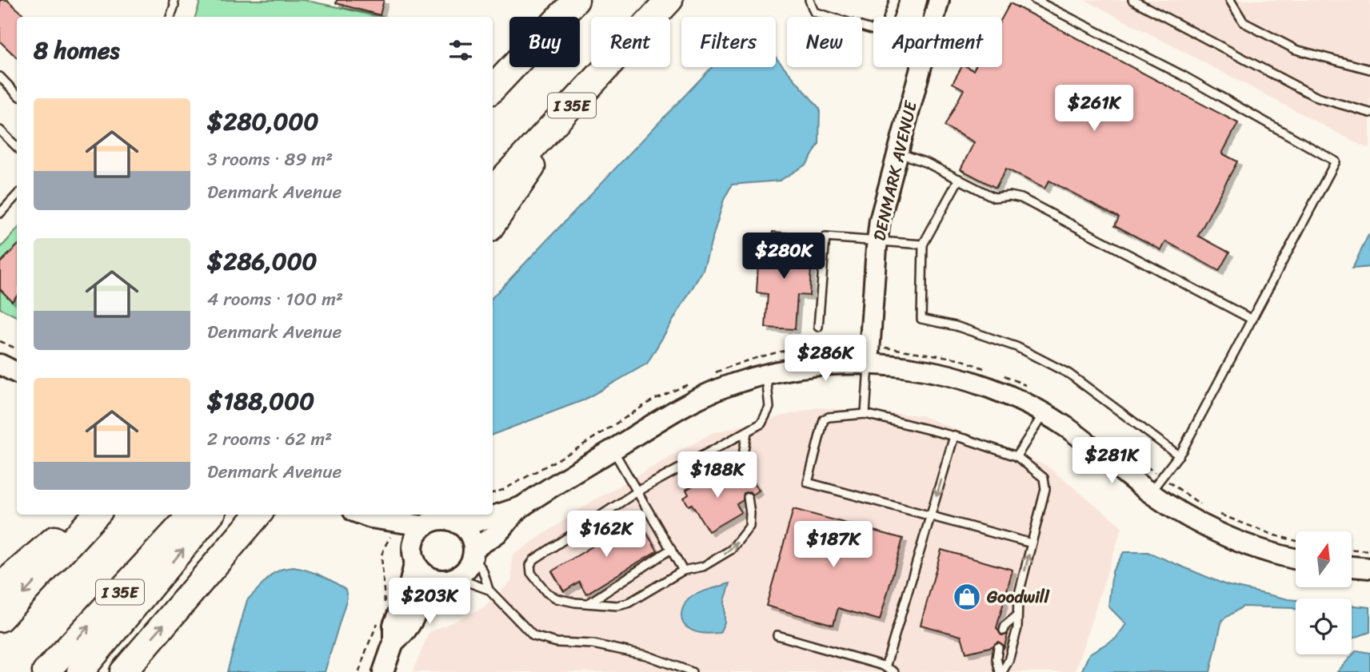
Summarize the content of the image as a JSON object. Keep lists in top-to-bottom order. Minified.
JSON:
{"streets":{"highway":["I 35E"],"street":["DENMARK AVENUE"]},"places":{"shop":["Goodwill"]},"north":"top","page":{"chip":["Buy","Rent","Filters","New","Apartment"],"heading":"8 homes","list":[{"name":"$280,000","note":"3 rooms · 89 m² · Denmark Avenue"},{"name":"$286,000","note":"4 rooms · 100 m² · Denmark Avenue"},{"name":"$188,000","note":"2 rooms · 62 m² · Denmark Avenue"}],"price":["$261K","$280K","$286K","$281K","$188K","$162K","$187K","$203K"]}}
